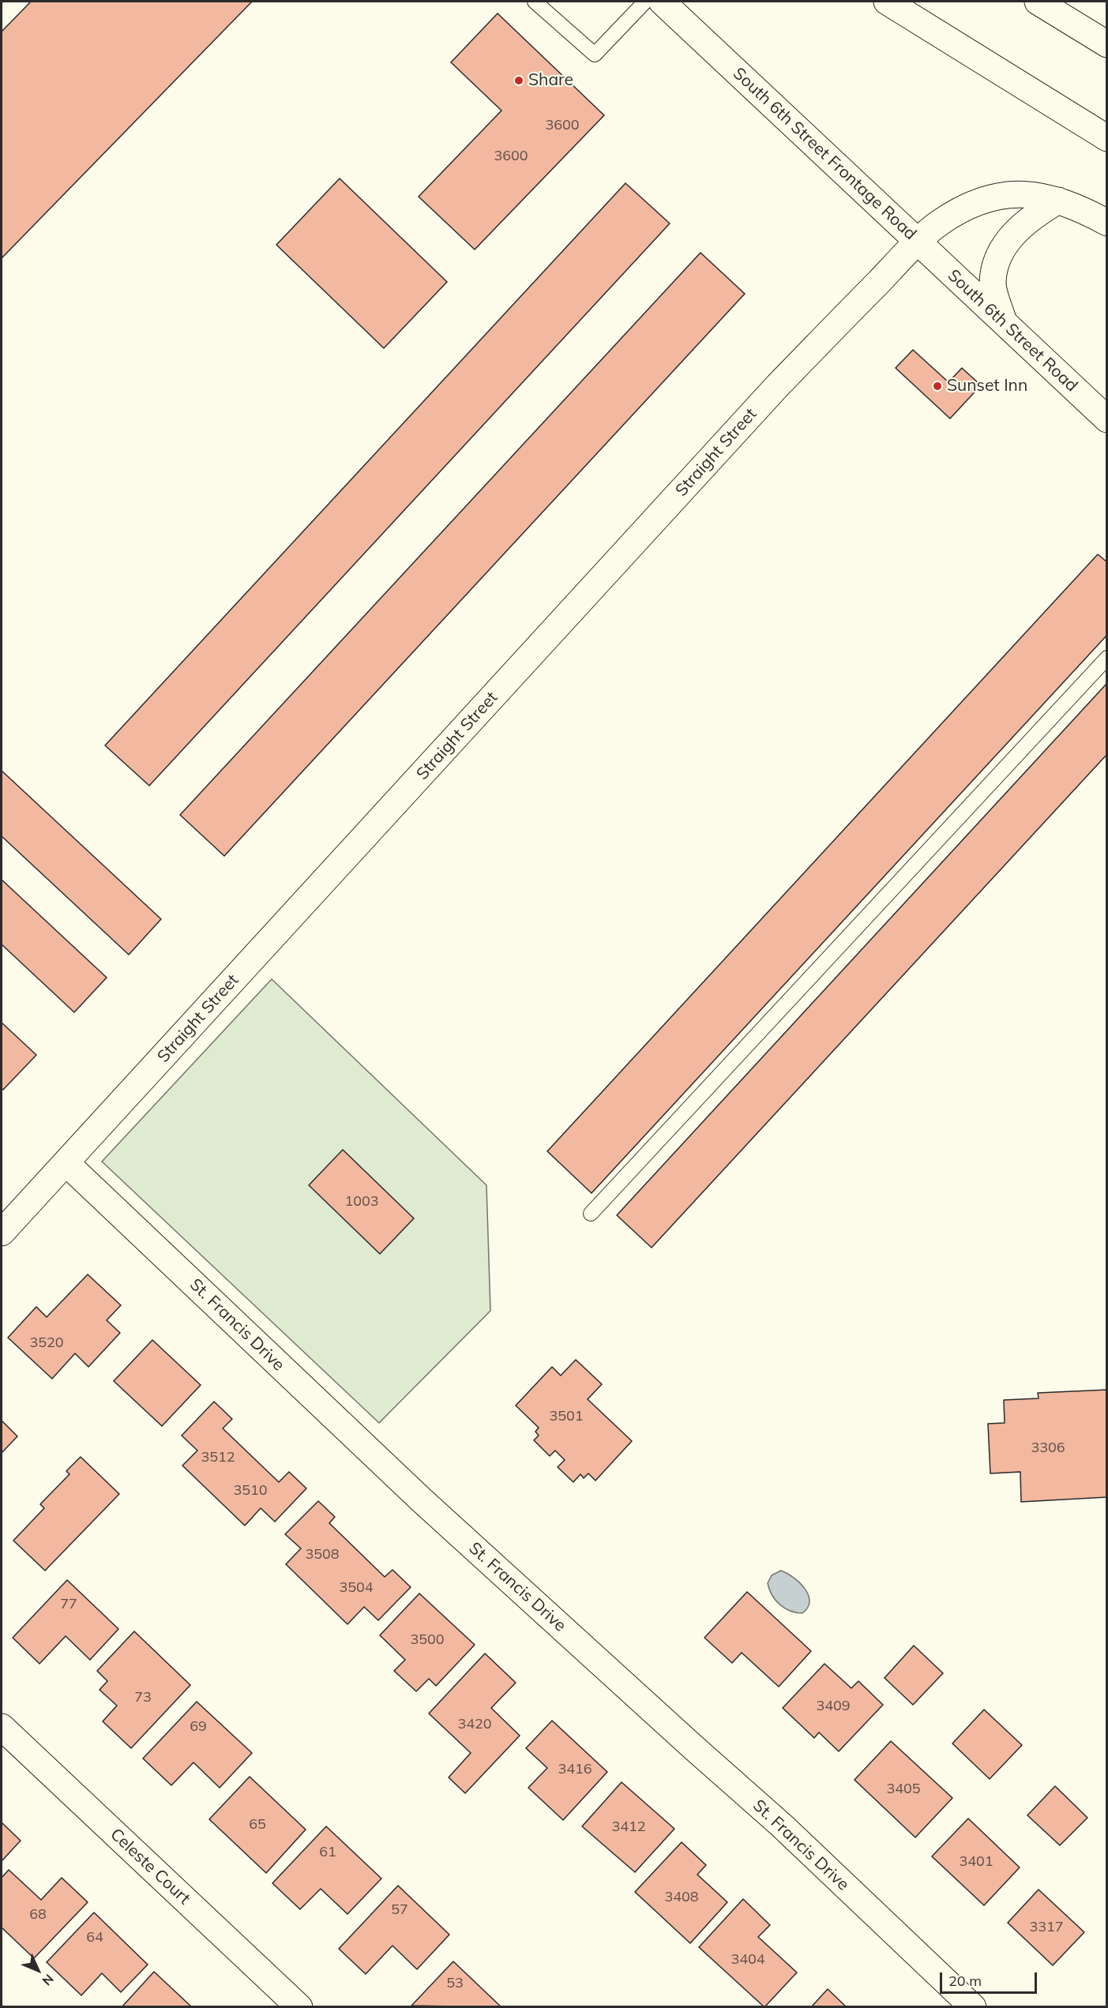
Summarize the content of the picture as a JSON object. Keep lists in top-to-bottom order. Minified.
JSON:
{"streets":{"street":["South 6th Street Frontage Road","South 6th Street Road","Straight Street","St. Francis Drive","Celeste Court"]},"crossings":[["South 6th Street Frontage Road","South 6th Street Road"],["South 6th Street Frontage Road","Straight Street"],["South 6th Street Road","Straight Street"],["Straight Street","St. Francis Drive"]],"places":["Share","Sunset Inn"],"house_numbers":["3600","3600","1003","3520","3501","3306","3512","3510","3508","3504","77","3500","73","3409","3420","69","3416","3405","65","3412","61","3401","3408","57","68","3317","64","3404","53"],"scale_bar":"20 m","north":"bottom right"}
